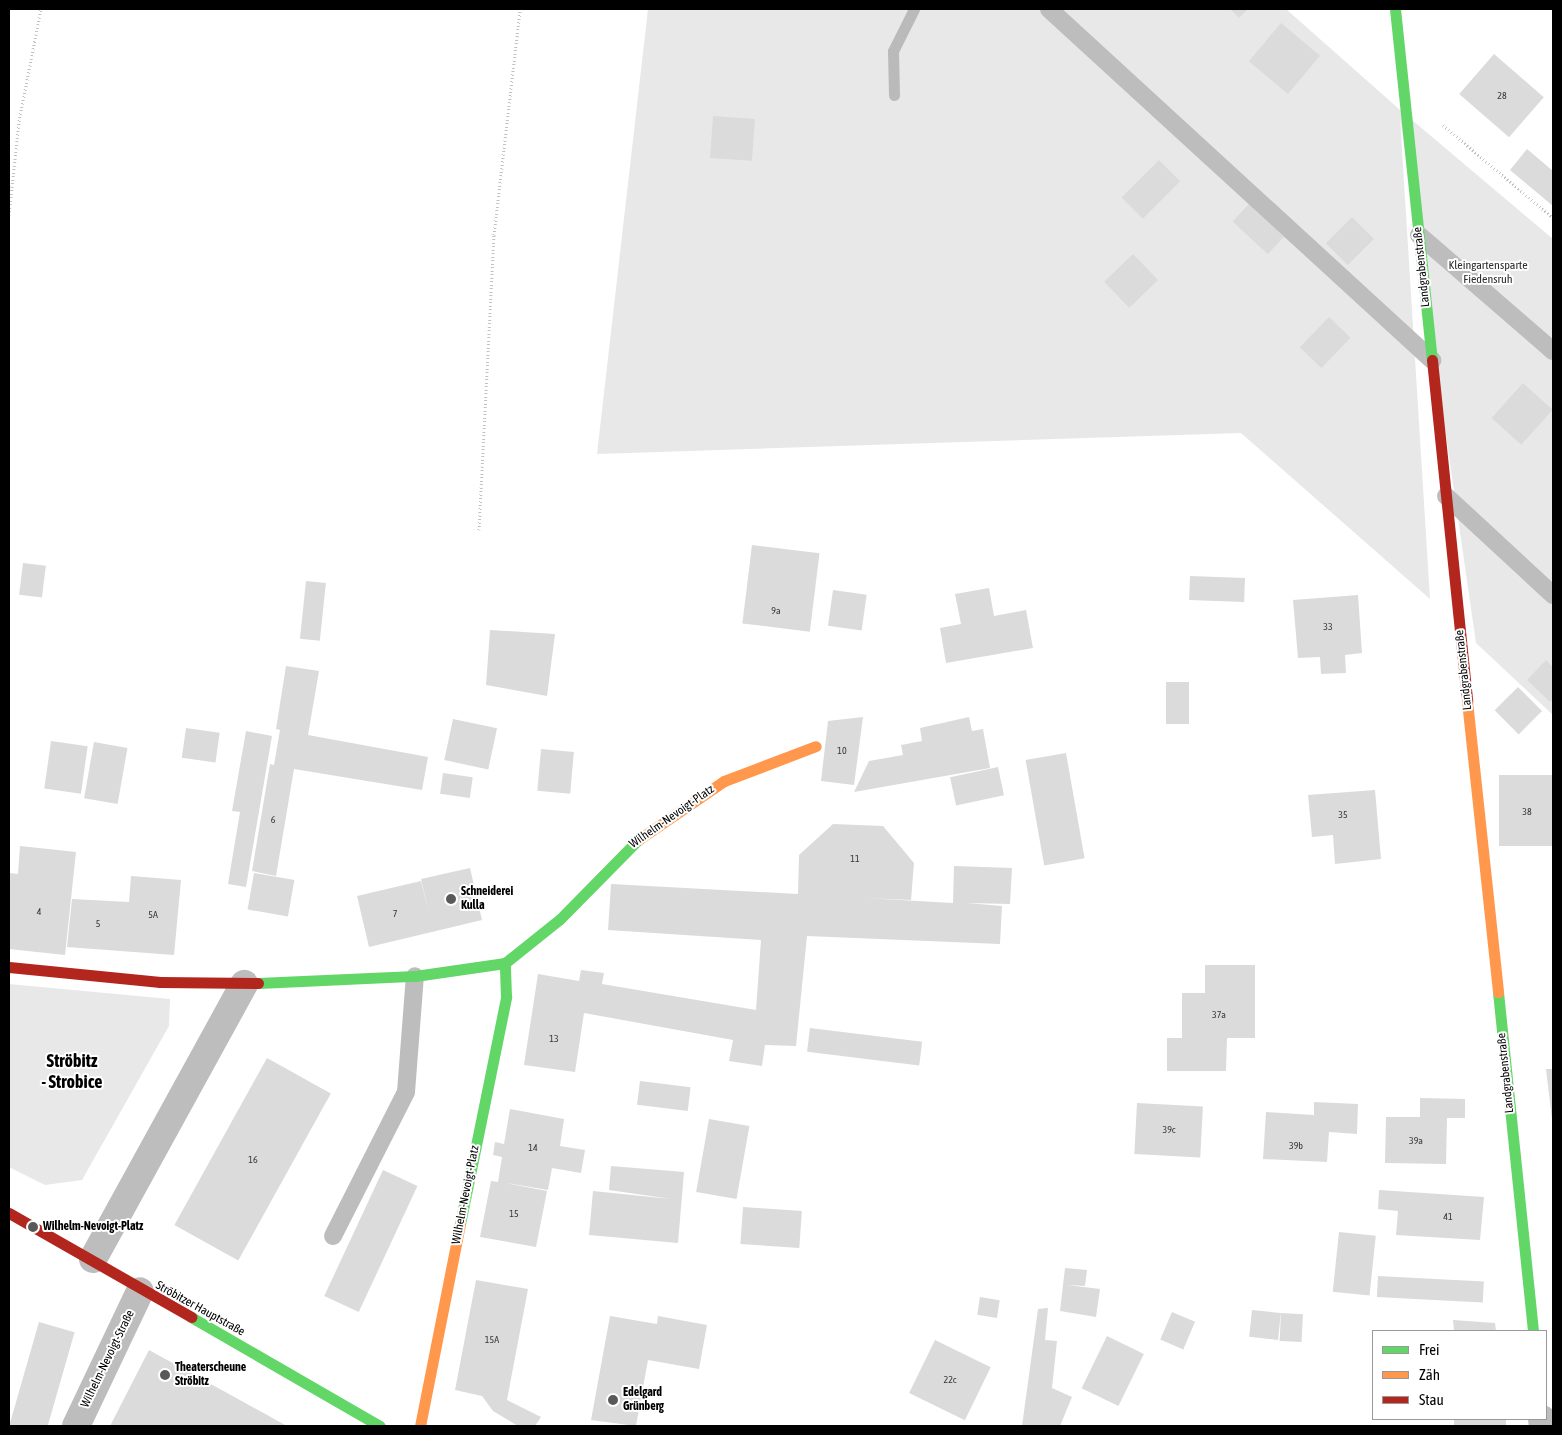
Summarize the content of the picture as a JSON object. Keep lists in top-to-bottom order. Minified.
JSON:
{"streets":{"street":["Landgrabenstraße","Wilhelm-Nevoigt-Platz","Ströbitzer Hauptstraße","Wilhelm-Nevoigt-Straße"]},"crossings":[["Ströbitzer Hauptstraße","Wilhelm-Nevoigt-Straße"]],"districts":["Ströbitz - Strobice"],"parks":["Kleingartensparte Fiedensruh"],"places":["Schneiderei Kulla","Wilhelm-Nevoigt-Platz","Theaterscheune Ströbitz","Edelgard Grünberg"],"house_numbers":["28","9a","33","10","38","35","6","11","4","7","5A","5","37a","13","39c","39a","39b","14","16","15","41","15A","22c"],"legend":["Frei","Zäh","Stau"]}
